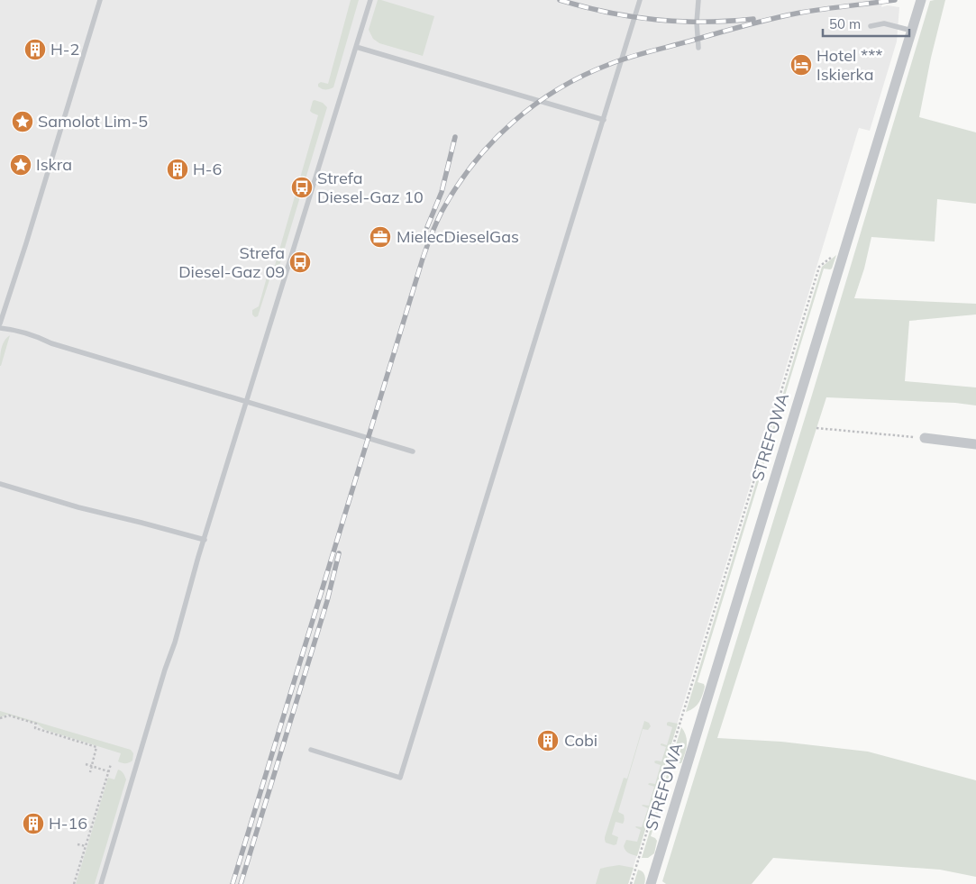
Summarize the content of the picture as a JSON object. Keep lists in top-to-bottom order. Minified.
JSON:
{"streets":{"street":["STREFOWA"]},"places":{"building":["H-2","H-6","Cobi","H-16"],"hotel":["Hotel *** Iskierka"],"place":["Samolot Lim-5","Iskra"],"bus stop":["Strefa Diesel-Gaz 10","Strefa Diesel-Gaz 09"],"office":["MielecDieselGas"]},"scale_bar":"50 m"}
